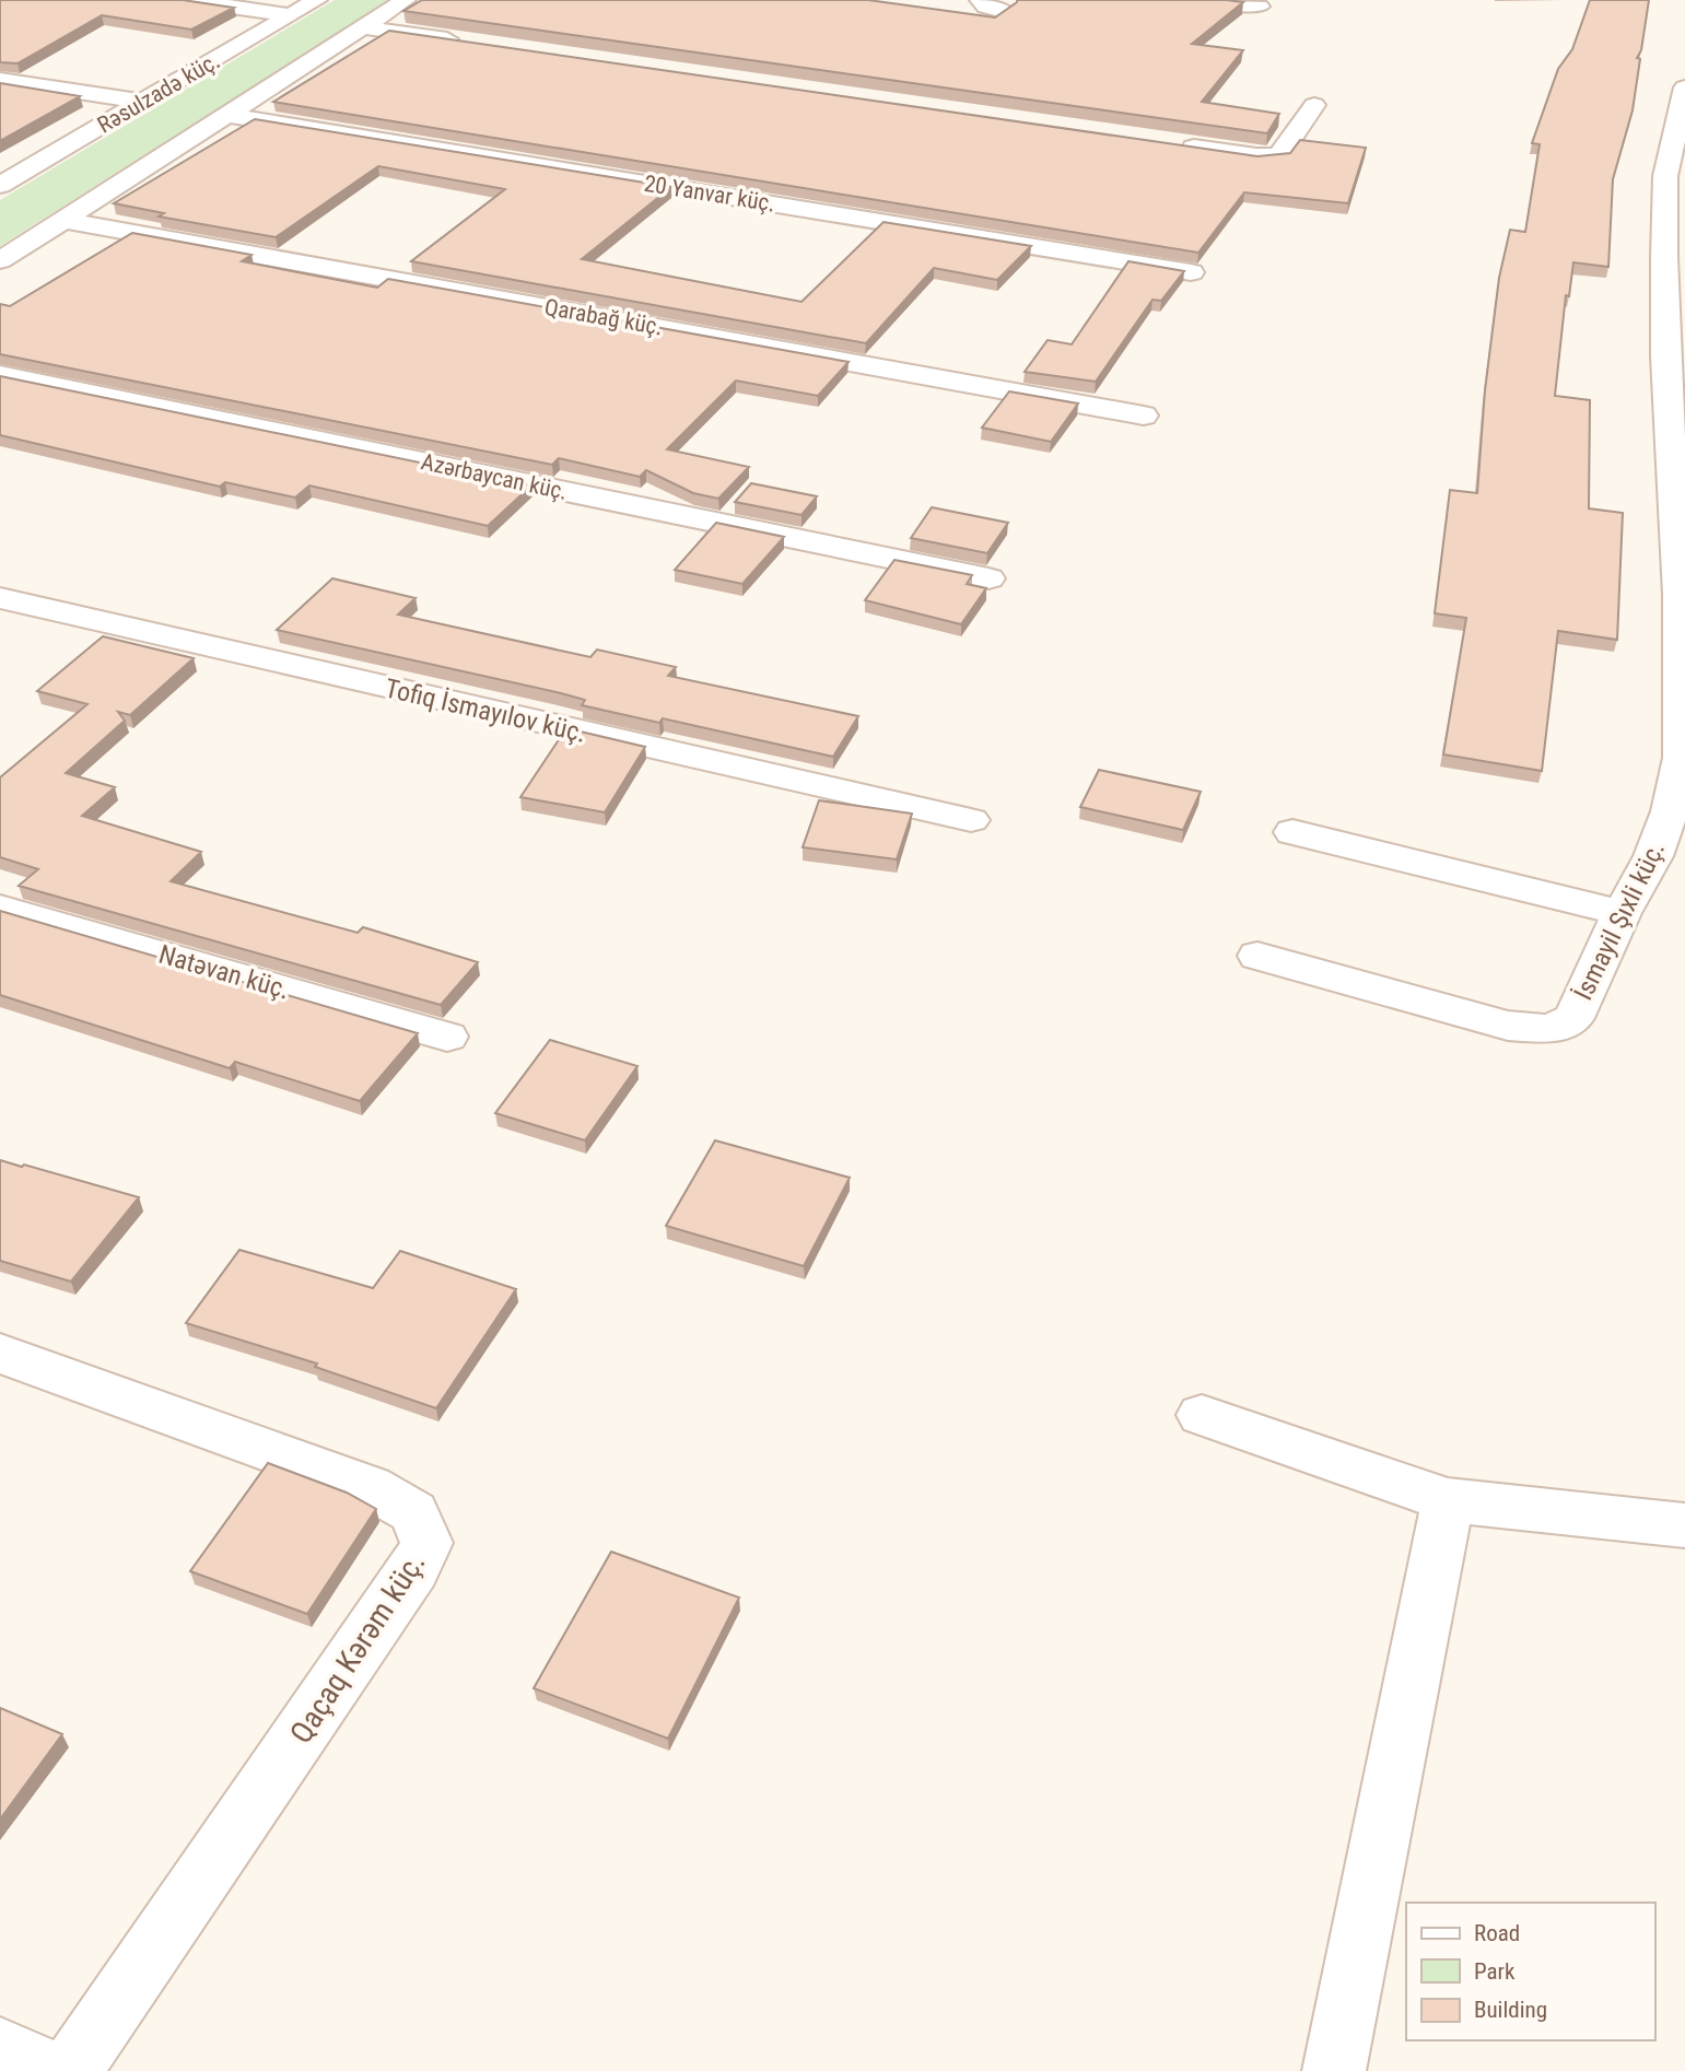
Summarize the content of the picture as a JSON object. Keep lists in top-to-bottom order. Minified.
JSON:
{"streets":{"street":["Rəsulzadə küç.","20 Yanvar küç.","Qarabağ küç.","Azərbaycan küç.","Tofiq İsmayılov küç.","İsmayil Şıxli küç.","Natəvan küç.","Qaçaq Kərəm küç."]},"legend":["Road","Park","Building"]}
